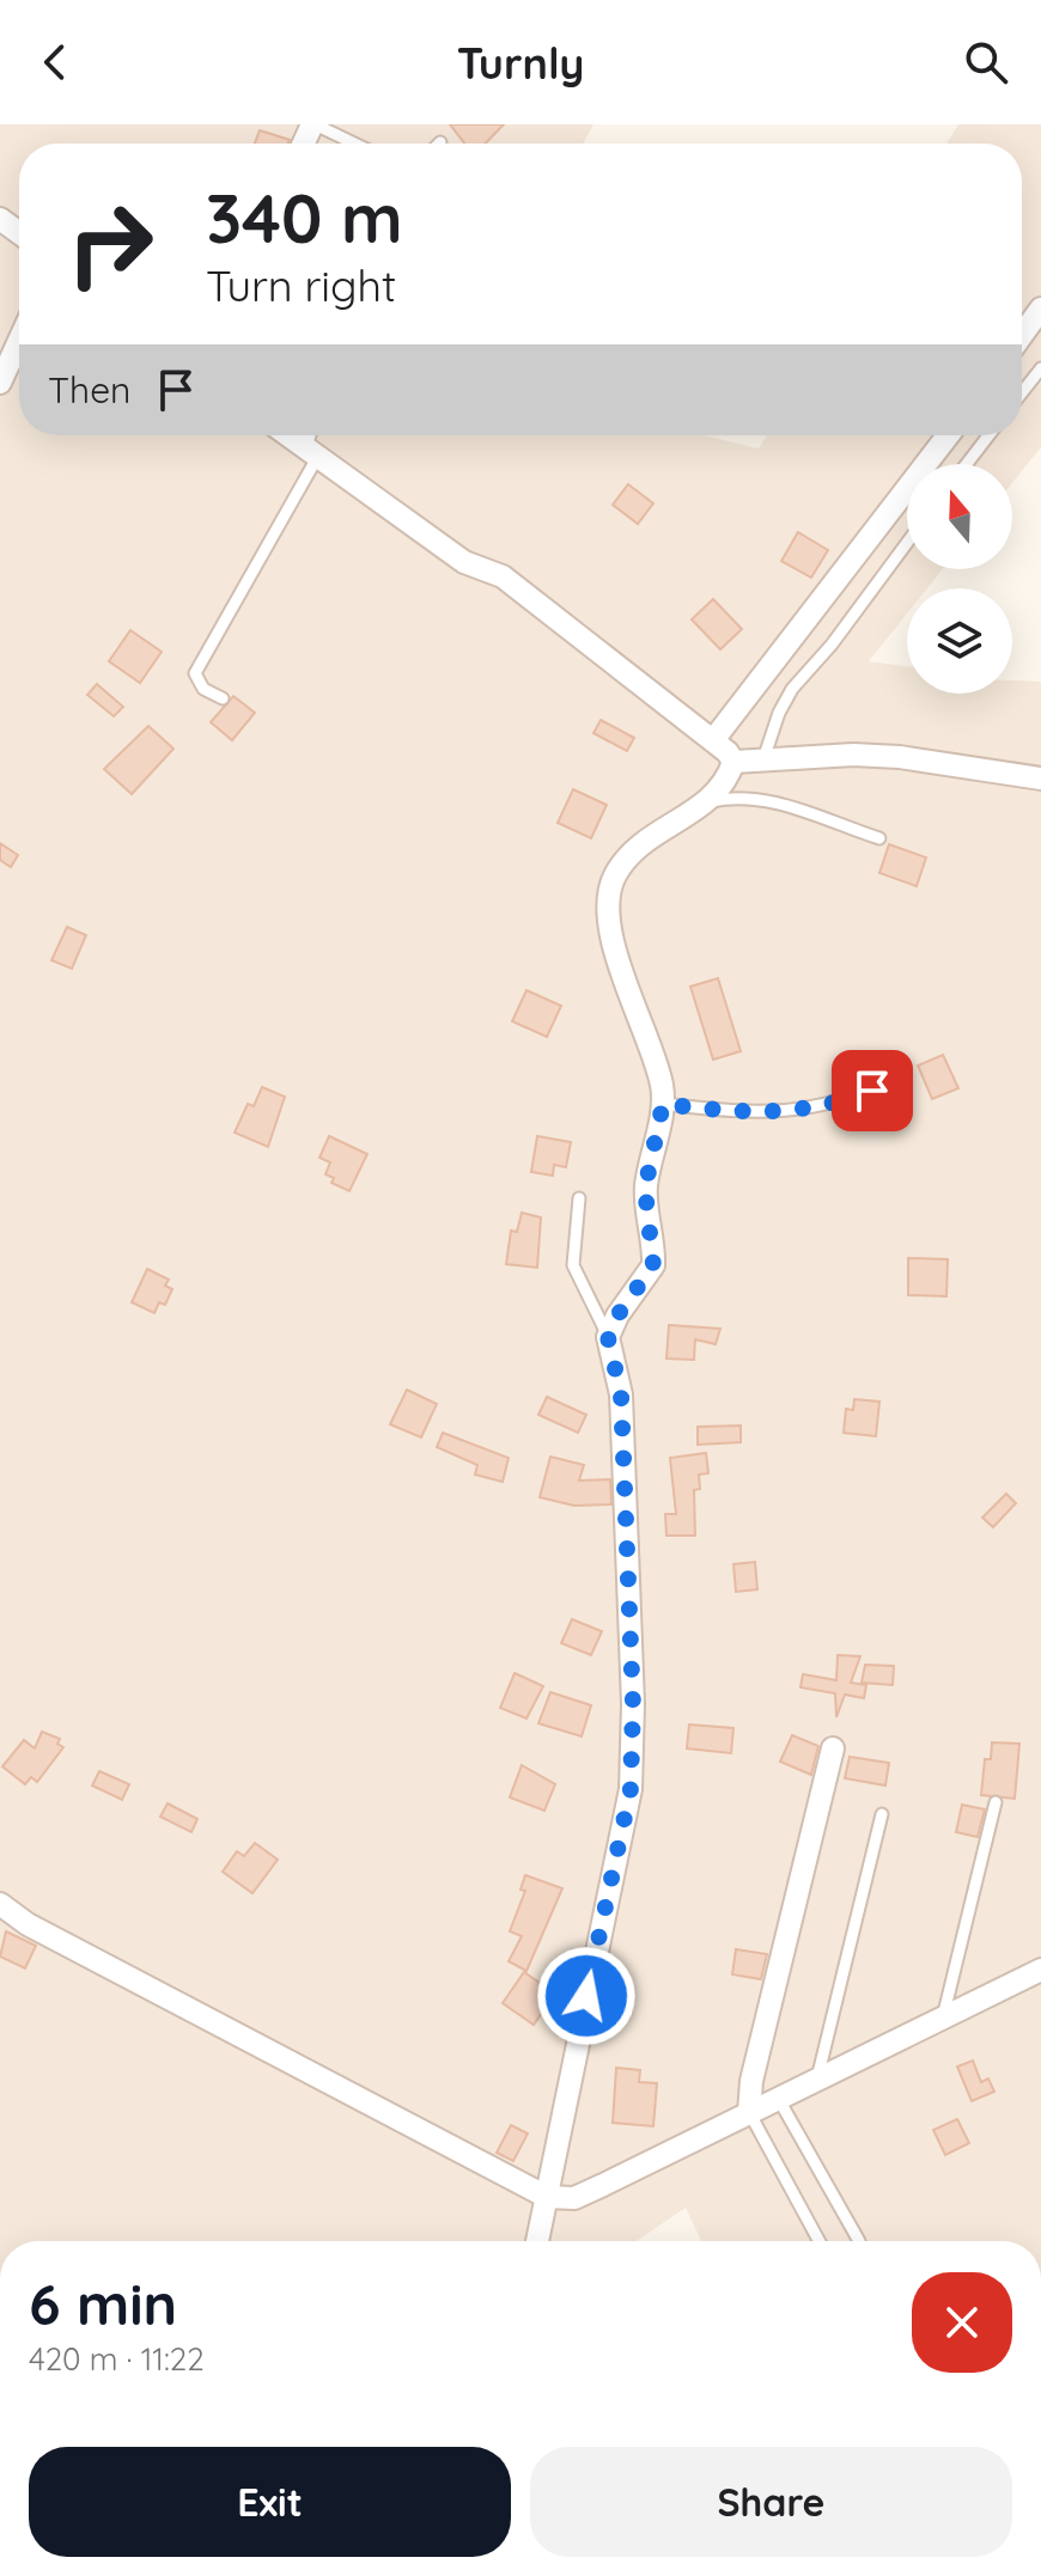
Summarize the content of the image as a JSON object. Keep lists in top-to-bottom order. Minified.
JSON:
{"north":"top","page":{"header":"Turnly","turn":["340 m","Turn right"],"then":"Then","heading":["6 min","420 m · 11:22"],"buttons":["Exit","Share"]}}
